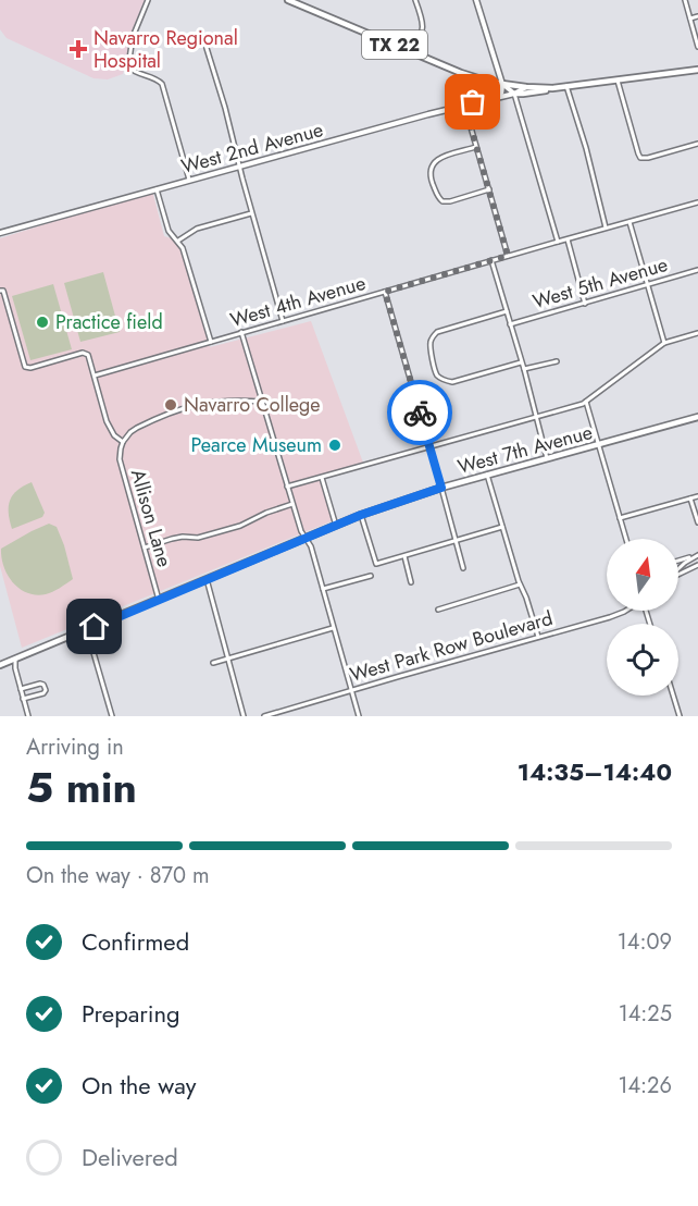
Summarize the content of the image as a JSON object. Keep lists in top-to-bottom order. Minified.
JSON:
{"streets":{"main road":["TX 22","West 7th Avenue"],"street":["West 2nd Avenue","West 5th Avenue","West 4th Avenue","Allison Lane","West Park Row Boulevard"]},"crossings":[["TX 22","West 2nd Avenue"],["West 7th Avenue","Allison Lane"]],"places":{"health":["Navarro Regional Hospital"],"other":["Practice field","Navarro College","Pearce Museum"]},"north":"top","page":{"heading":["5 min","Arriving in","14:35–14:40"],"bar":"On the way · 870 m","list":[["Confirmed","14:09"],["Preparing","14:25"],["On the way","14:26"],"Delivered"]}}
